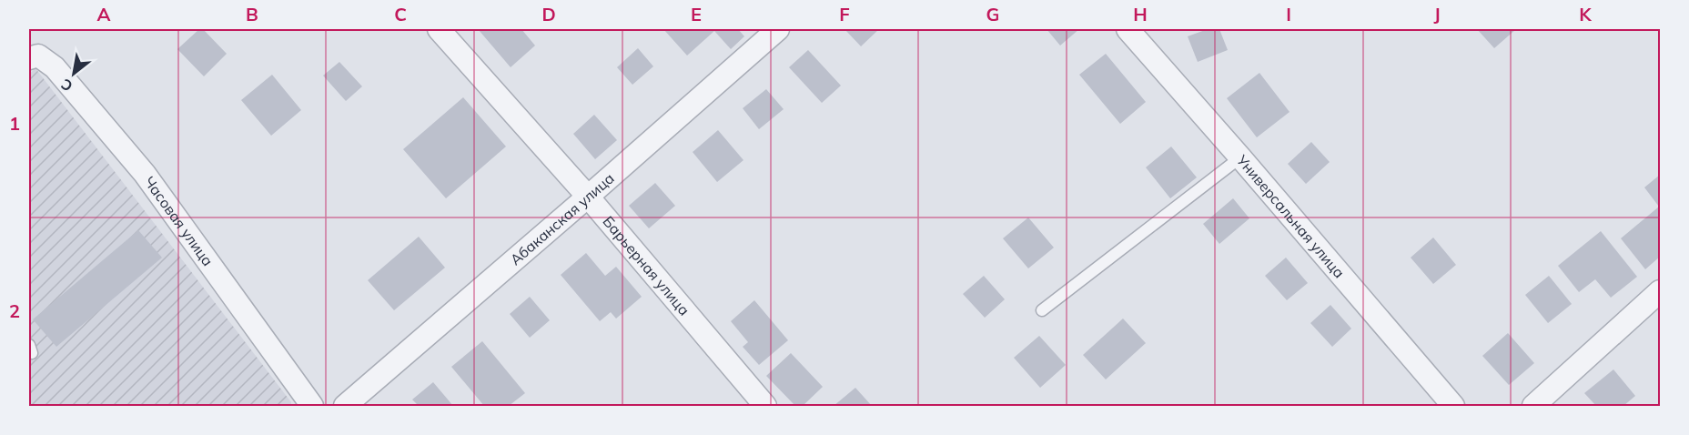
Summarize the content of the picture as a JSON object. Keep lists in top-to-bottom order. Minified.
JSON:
{"streets":{"street":["Универсальная улица","Абаканская улица","Часовая улица","Барьерная улица"]},"crossings":[["Абаканская улица","Барьерная улица"]],"north":"bottom left","grid":{"columns":["A","B","C","D","E","F","G","H","I","J","K"],"rows":["1","2"]}}
